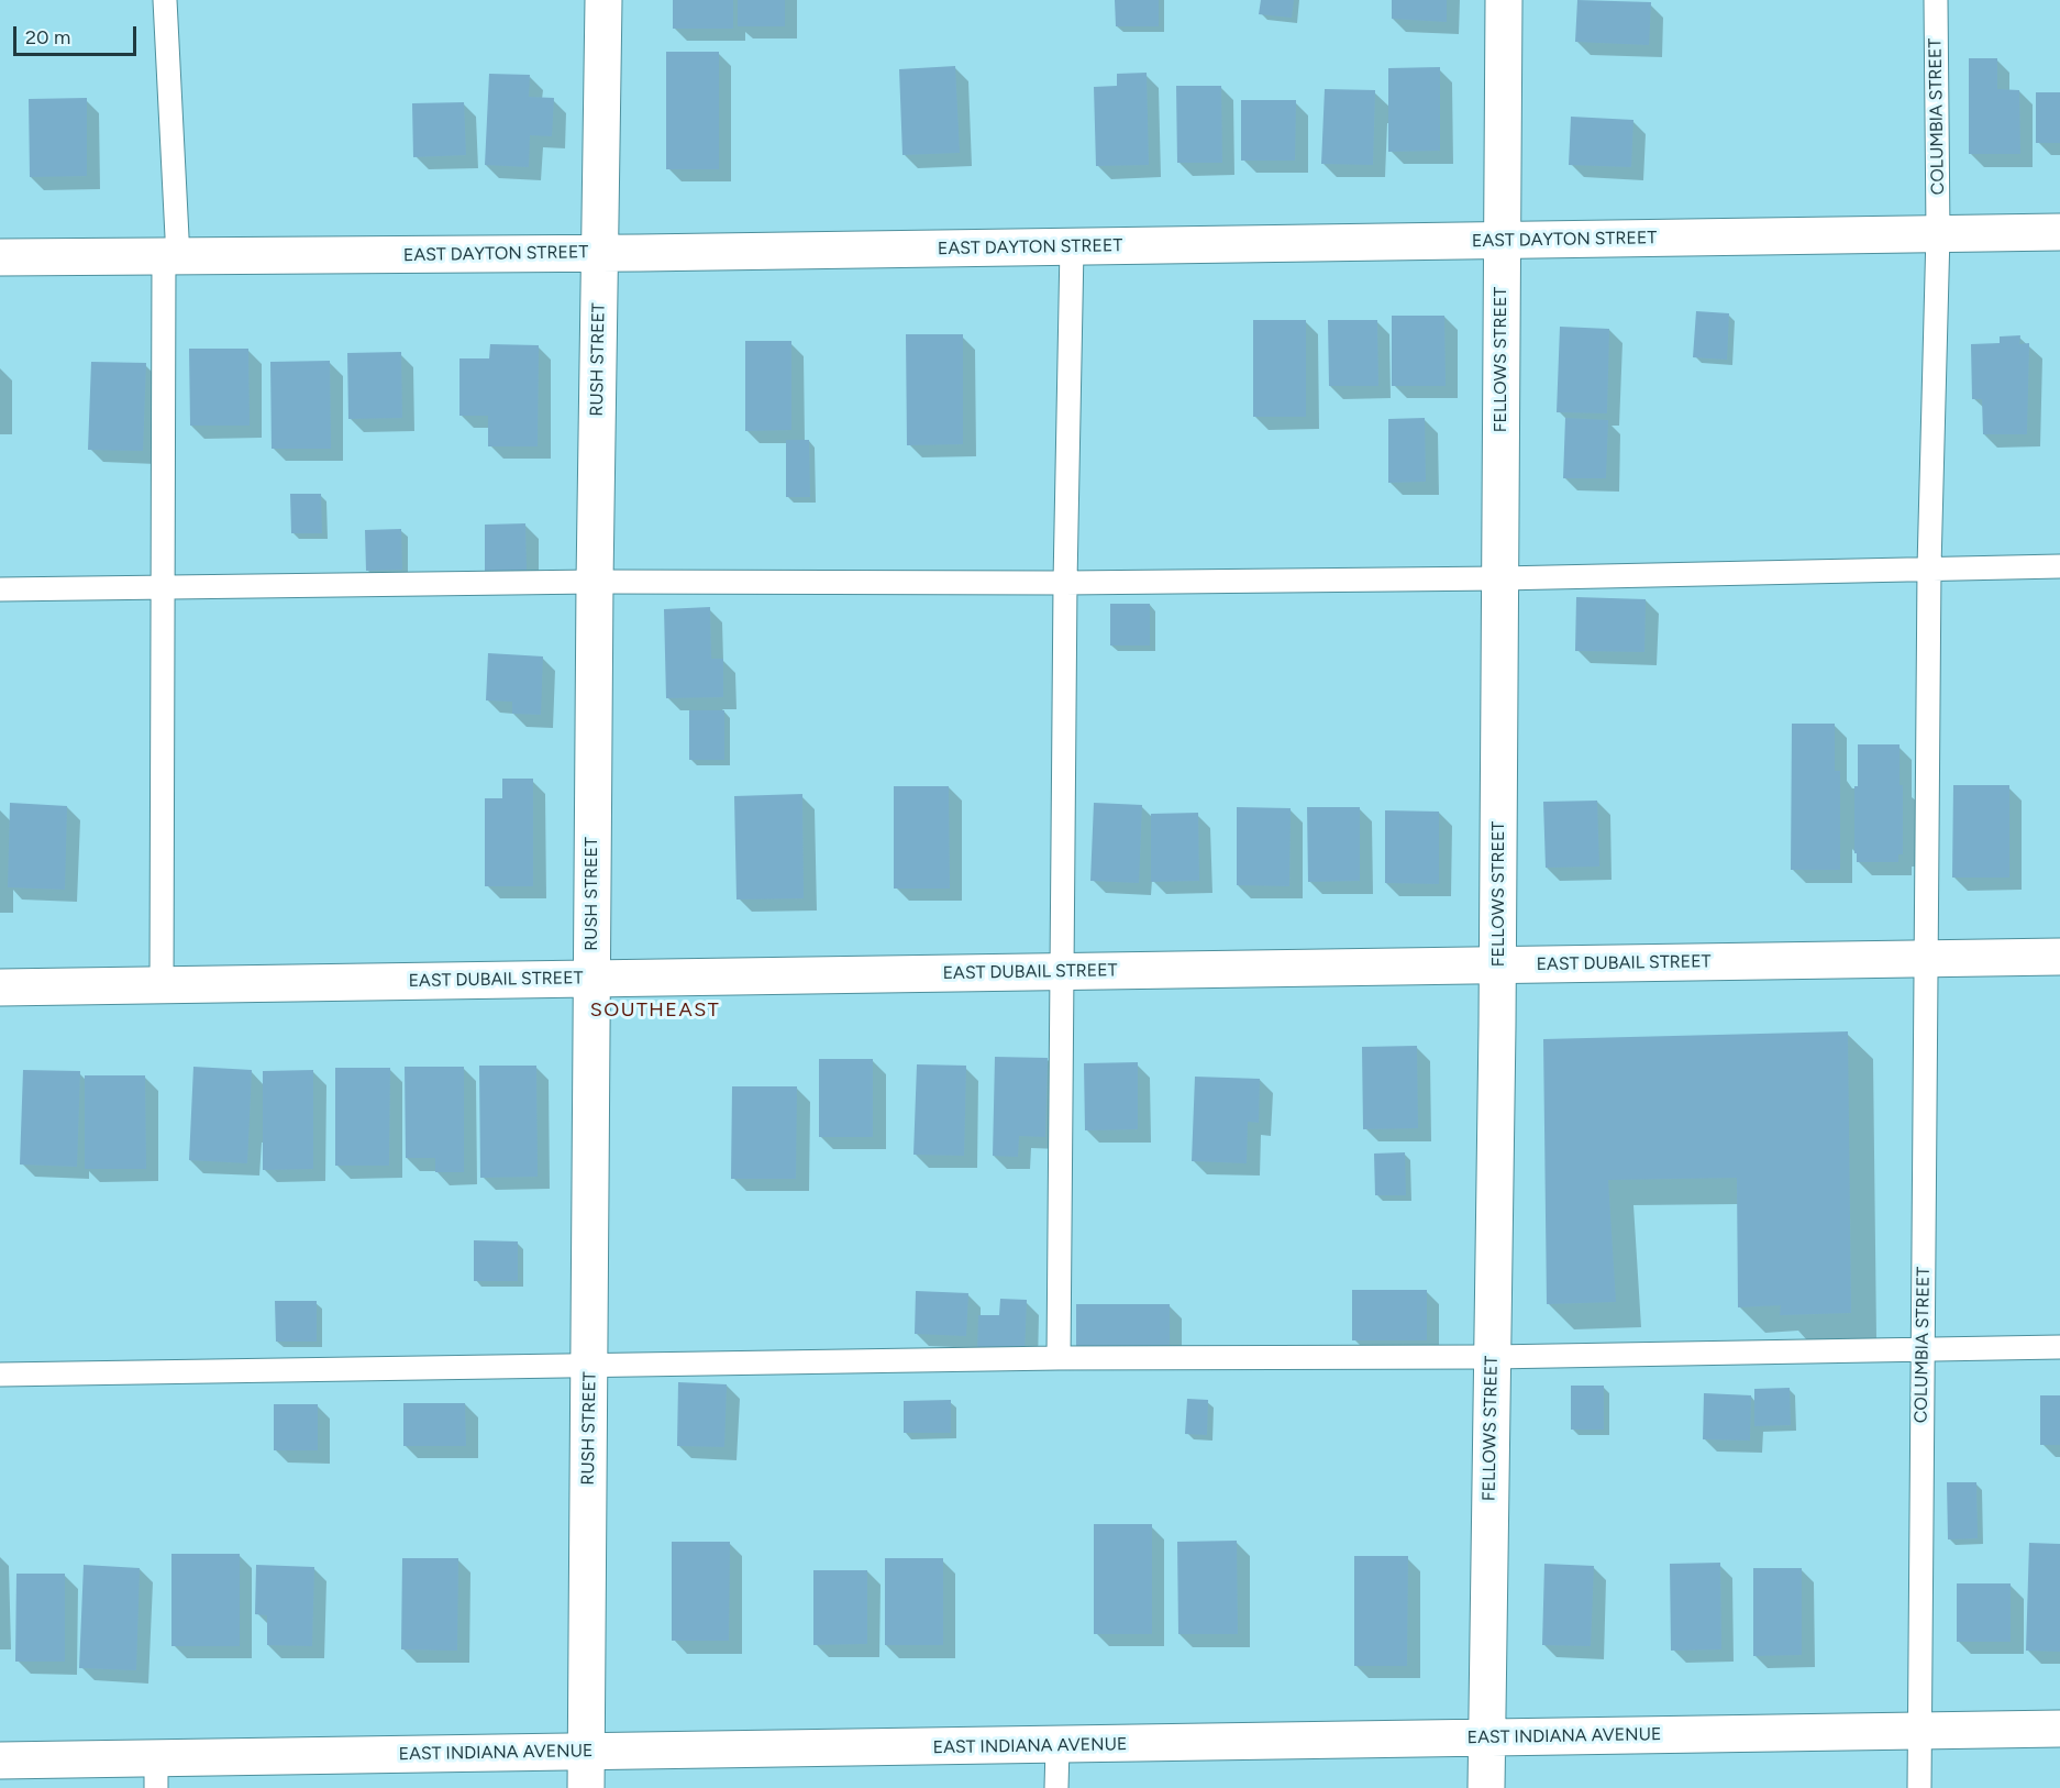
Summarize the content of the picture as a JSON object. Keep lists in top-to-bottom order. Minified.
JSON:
{"streets":{"street":["EAST DAYTON STREET","RUSH STREET","FELLOWS STREET","EAST DUBAIL STREET","EAST INDIANA AVENUE"],"lane":["COLUMBIA STREET"]},"crossings":[["COLUMBIA STREET","EAST DAYTON STREET"],["COLUMBIA STREET","EAST DUBAIL STREET"],["COLUMBIA STREET","EAST INDIANA AVENUE"],["EAST DAYTON STREET","RUSH STREET"],["EAST DAYTON STREET","FELLOWS STREET"],["RUSH STREET","EAST DUBAIL STREET"],["RUSH STREET","EAST INDIANA AVENUE"],["FELLOWS STREET","EAST DUBAIL STREET"],["FELLOWS STREET","EAST INDIANA AVENUE"]],"districts":["SOUTHEAST"],"scale_bar":"20 m"}
